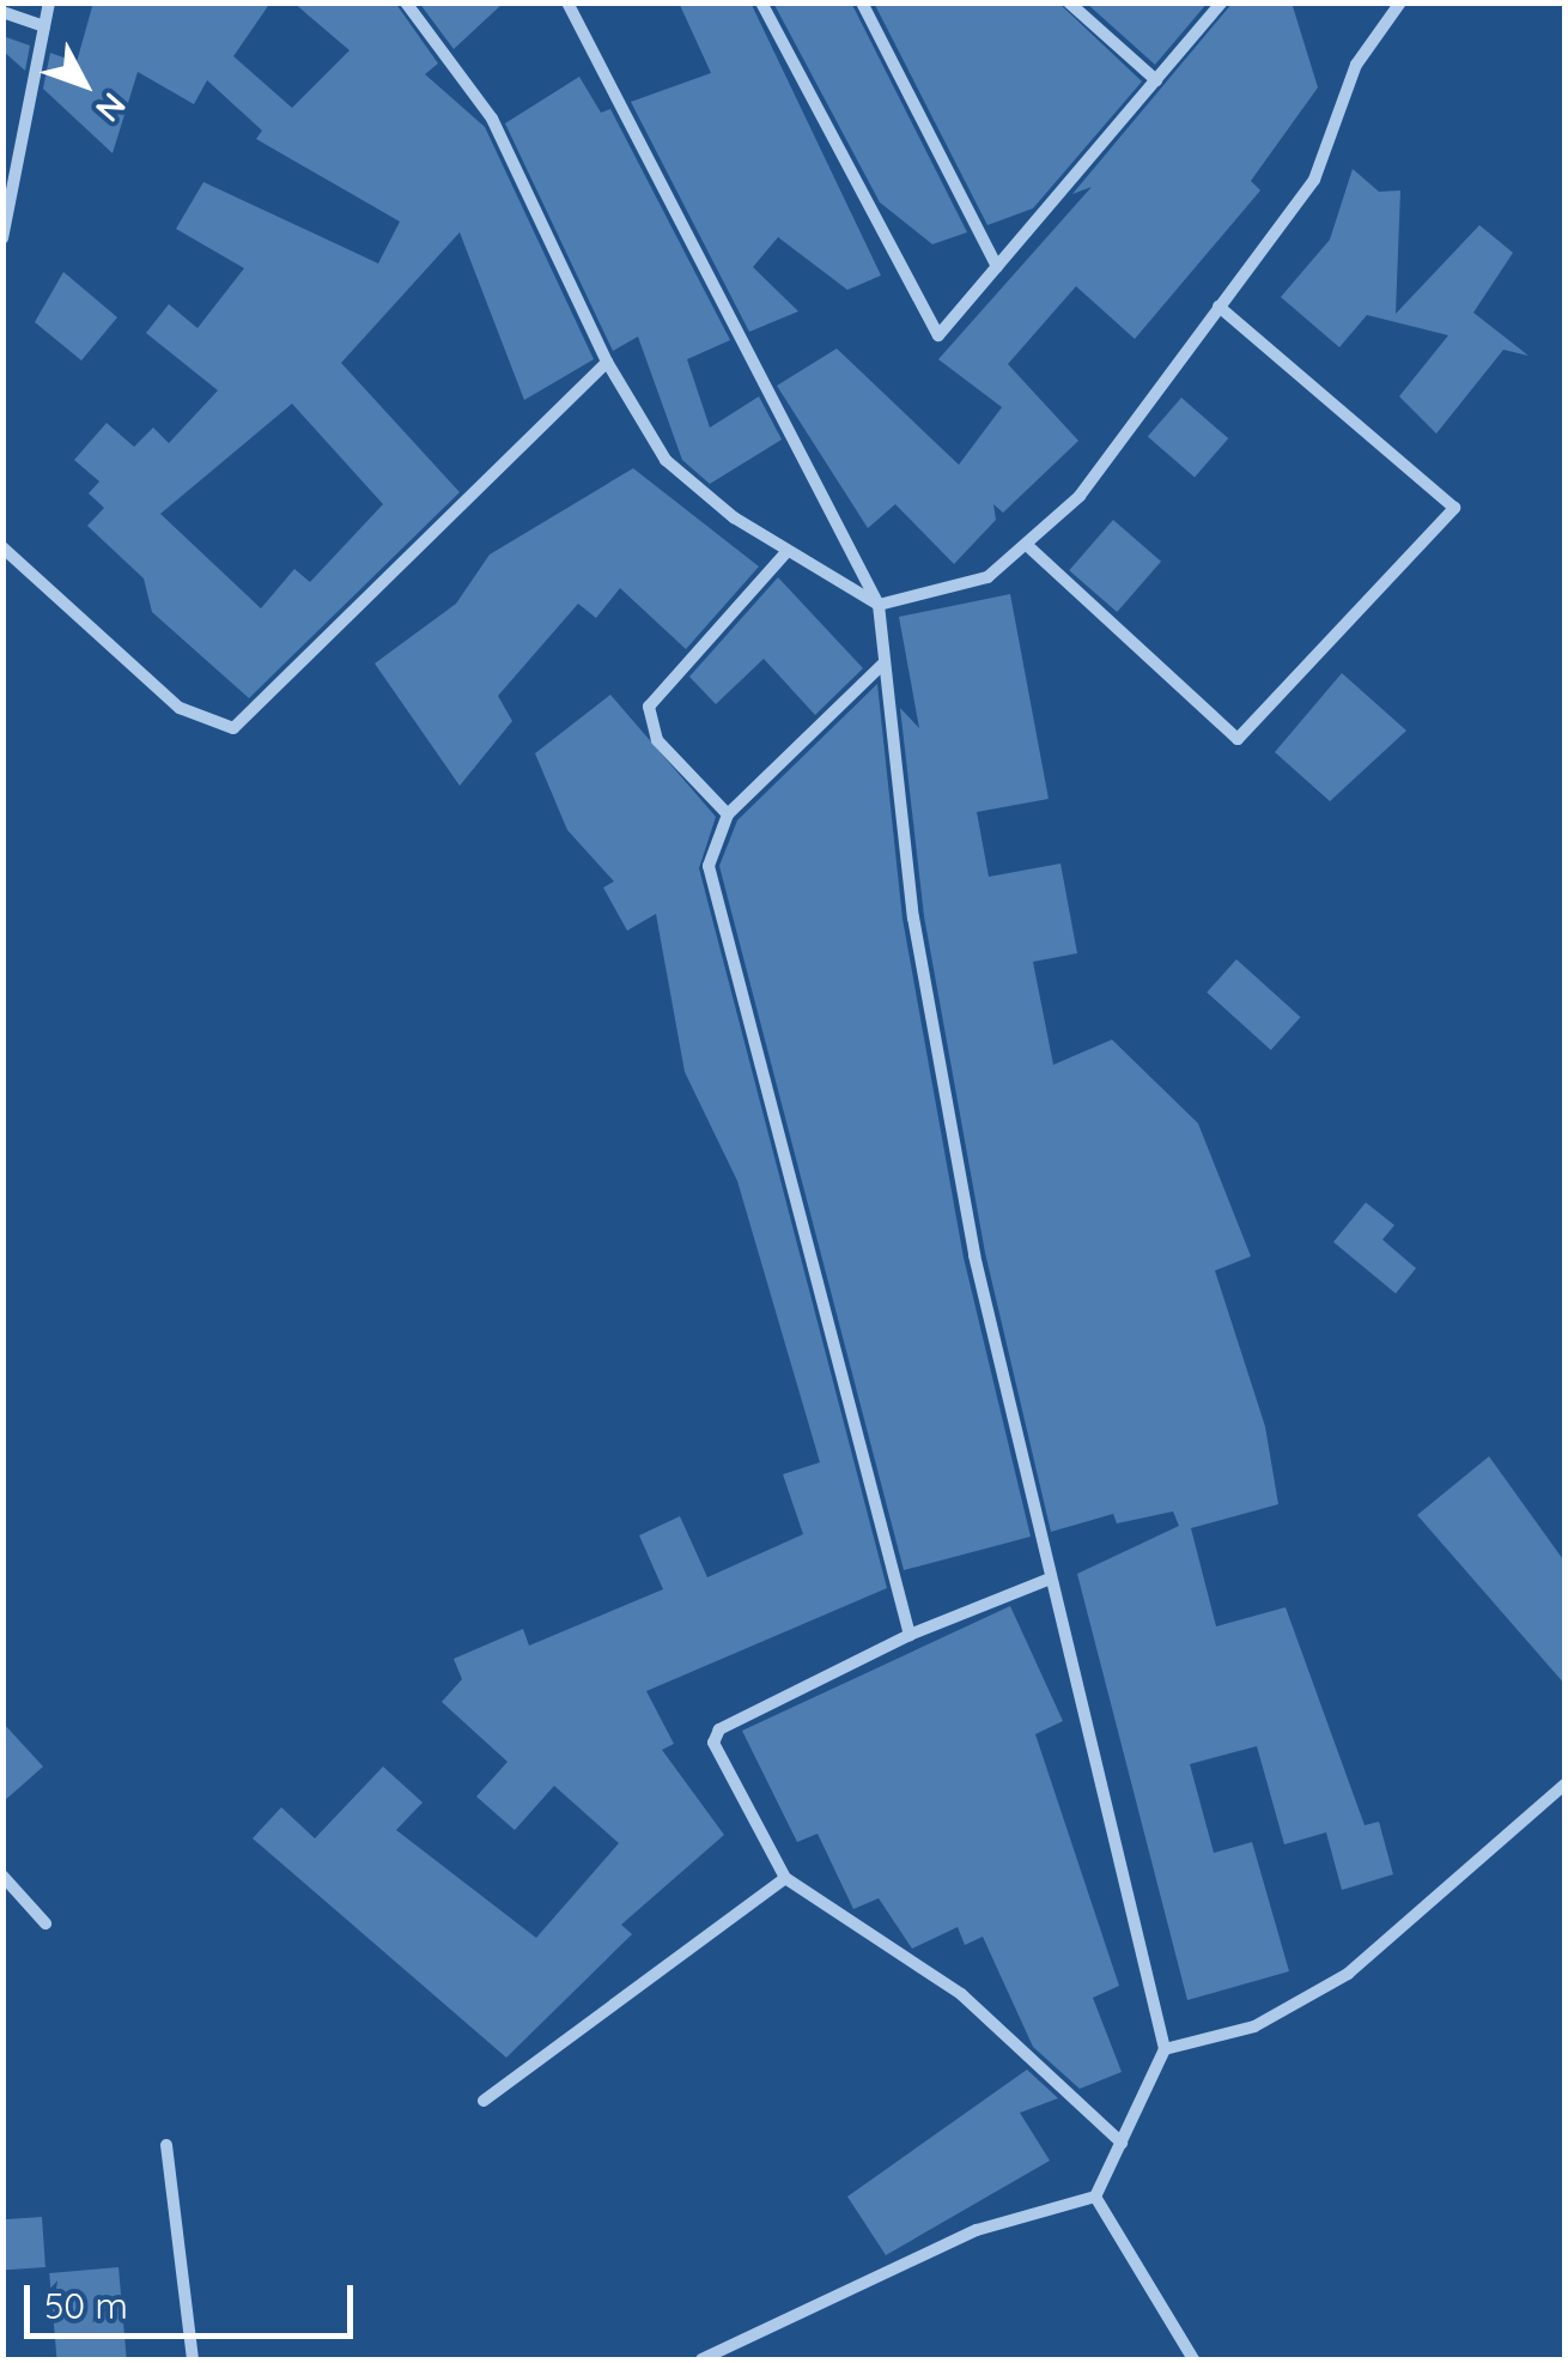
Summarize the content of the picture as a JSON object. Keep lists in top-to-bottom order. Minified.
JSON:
{"scale_bar":"50 m","north":"bottom right"}
